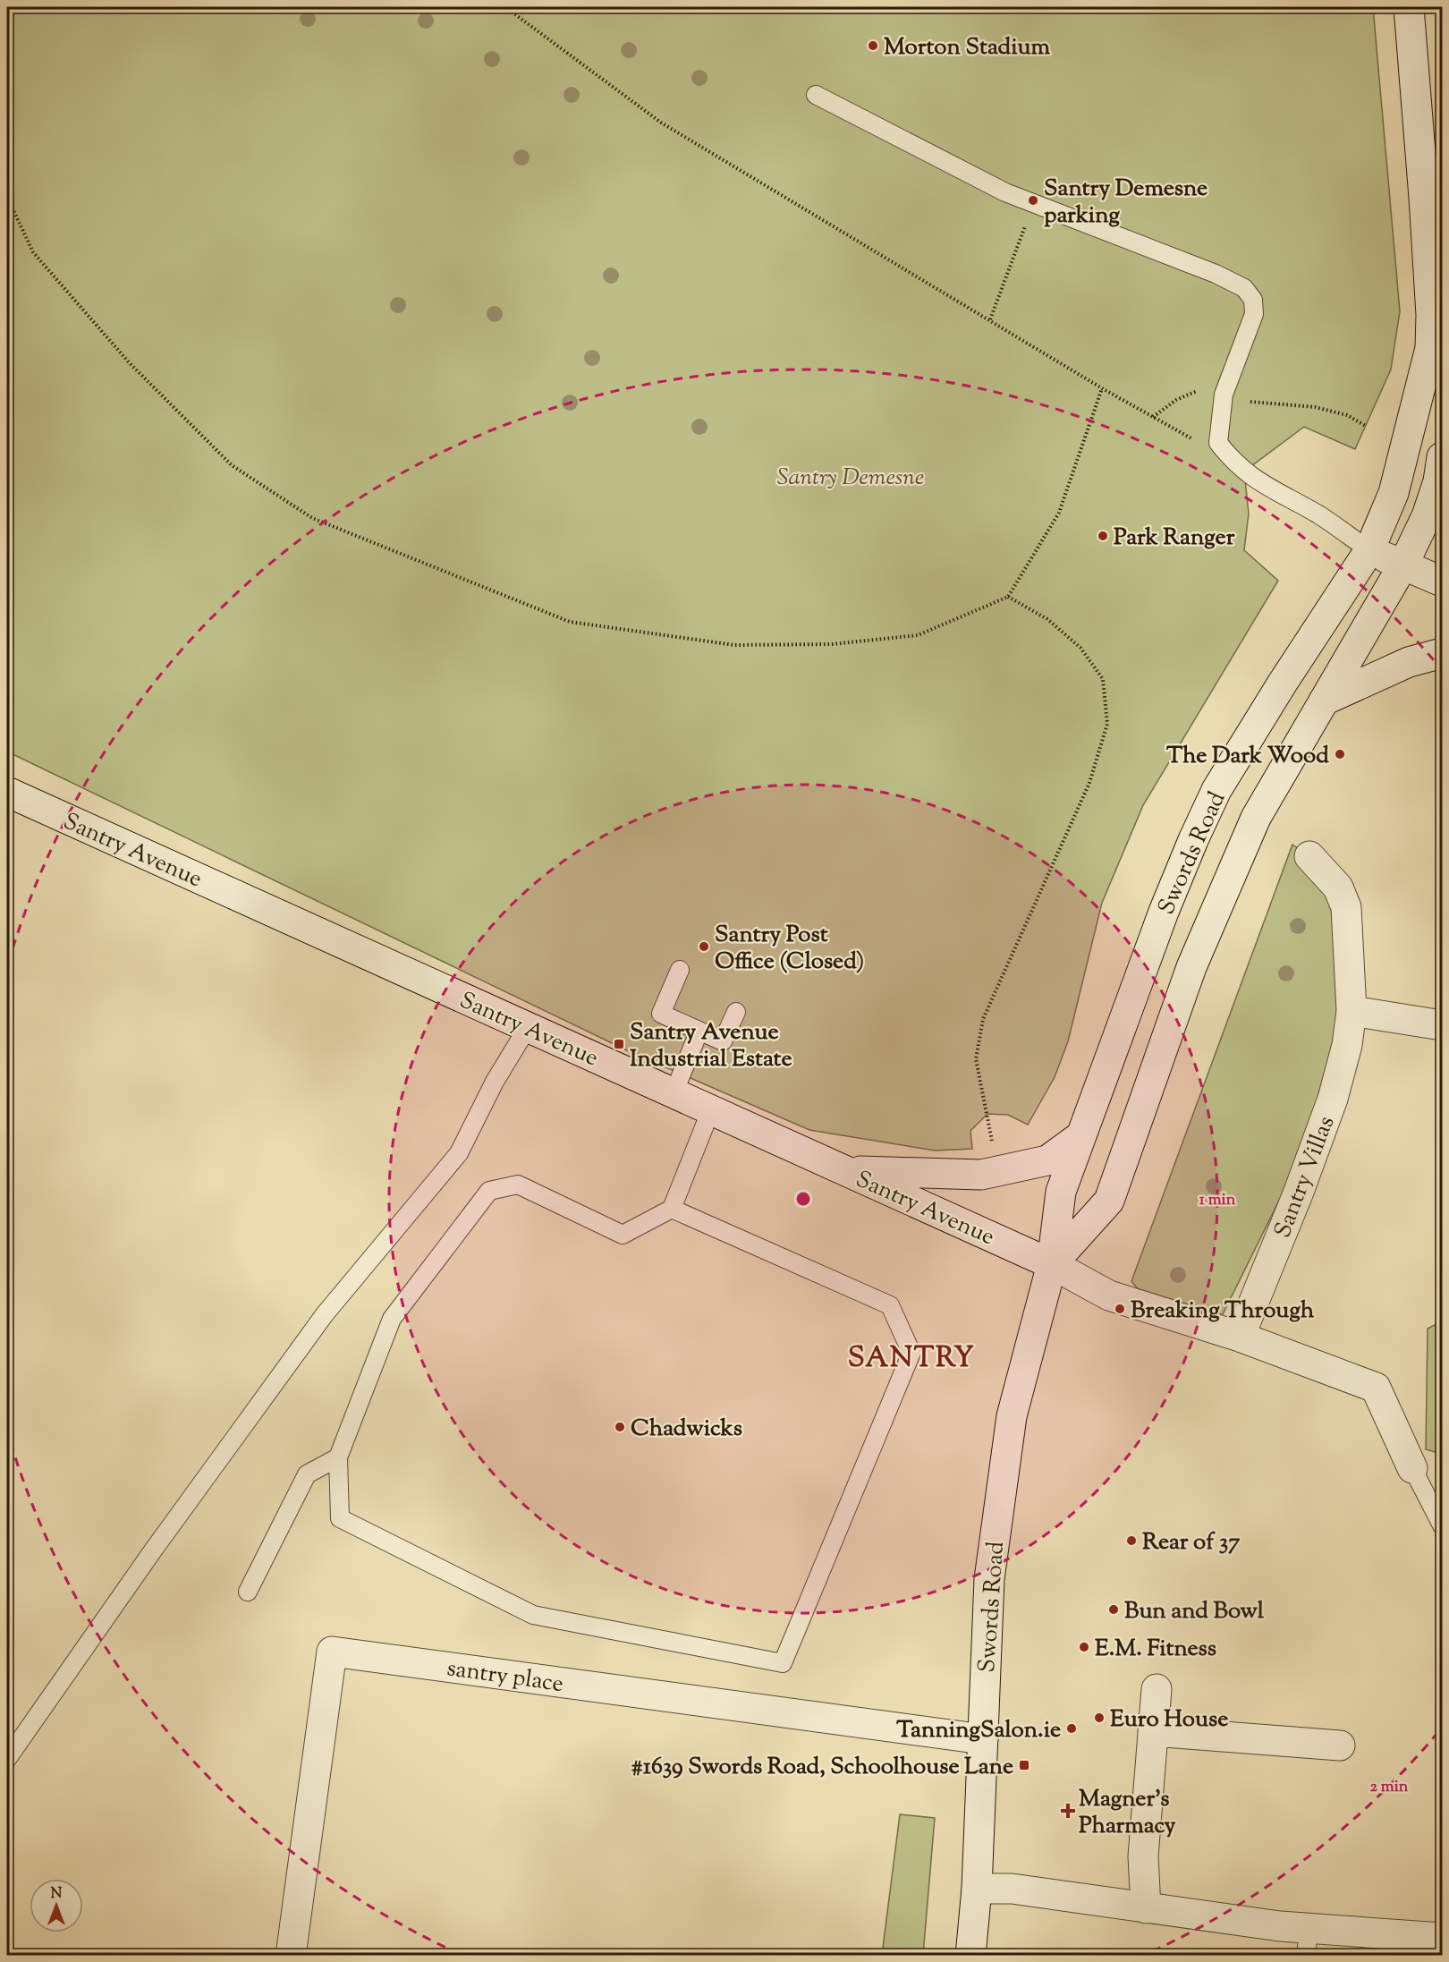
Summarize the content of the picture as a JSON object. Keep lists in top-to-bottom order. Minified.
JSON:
{"streets":{"main road":["Santry Avenue","Swords Road","Santry Villas","santry place"]},"crossings":[["Santry Avenue","Swords Road"],["Santry Avenue","Santry Villas"],["Swords Road","santry place"]],"districts":["SANTRY"],"parks":["Santry Demesne"],"places":{"other":["Morton Stadium","Santry Demesne parking","Park Ranger","The Dark Wood","Santry Post Office (Closed)","Breaking Through","Chadwicks","Rear of 37","Bun and Bowl","E.M. Fitness","Euro House","TanningSalon.ie"],"transit":["Santry Avenue Industrial Estate","#1639 Swords Road, Schoolhouse Lane"],"health":["Magner's Pharmacy"]},"north":"top","rings":["1 min","2 min"]}
